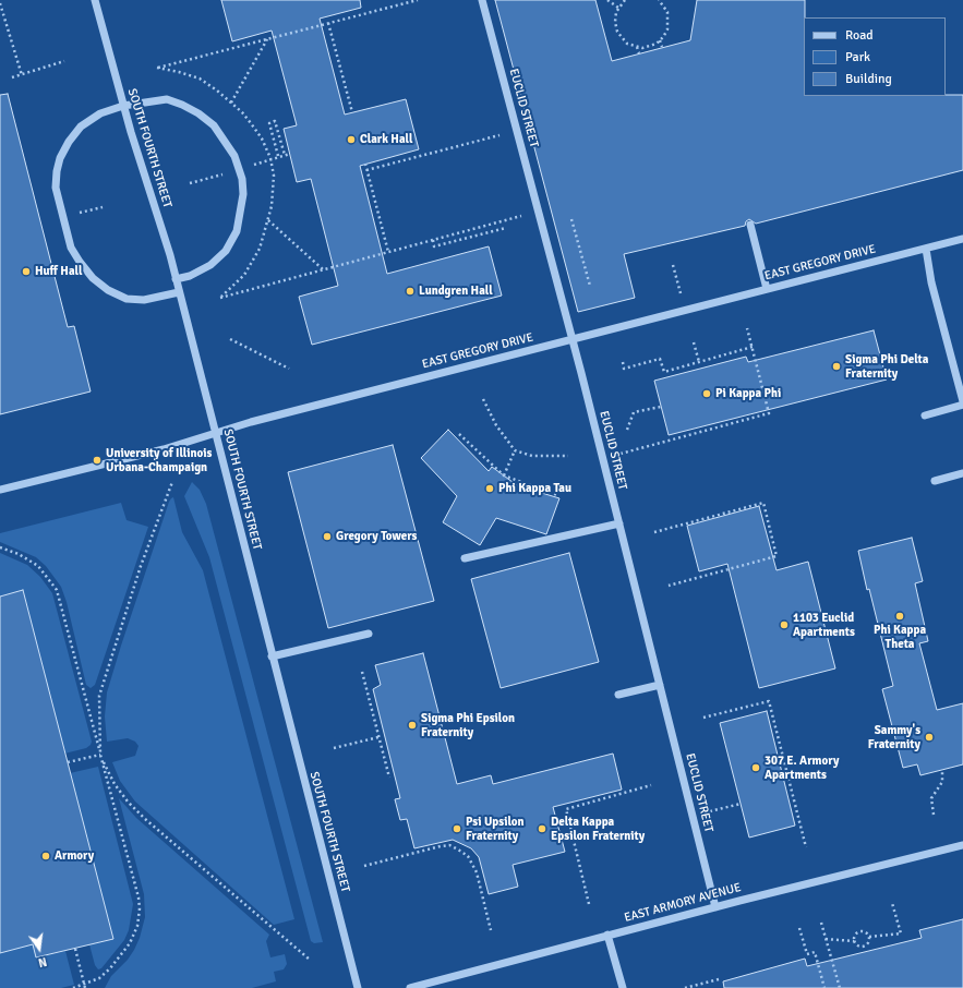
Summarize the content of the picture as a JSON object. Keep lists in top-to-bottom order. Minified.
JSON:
{"streets":{"street":["EUCLID STREET","SOUTH FOURTH STREET","EAST GREGORY DRIVE","EAST ARMORY AVENUE"]},"crossings":[["EUCLID STREET","EAST GREGORY DRIVE"],["EUCLID STREET","EAST ARMORY AVENUE"],["SOUTH FOURTH STREET","EAST GREGORY DRIVE"]],"places":["Clark Hall","Huff Hall","Lundgren Hall","Sigma Phi Delta Fraternity","Pi Kappa Phi","University of Illinois Urbana-Champaign","Phi Kappa Tau","Gregory Towers","Phi Kappa Theta","1103 Euclid Apartments","Sigma Phi Epsilon Fraternity","Sammy's Fraternity","307 E. Armory Apartments","Psi Upsilon Fraternity","Delta Kappa Epsilon Fraternity","Armory"],"legend":["Road","Park","Building"],"north":"bottom"}
